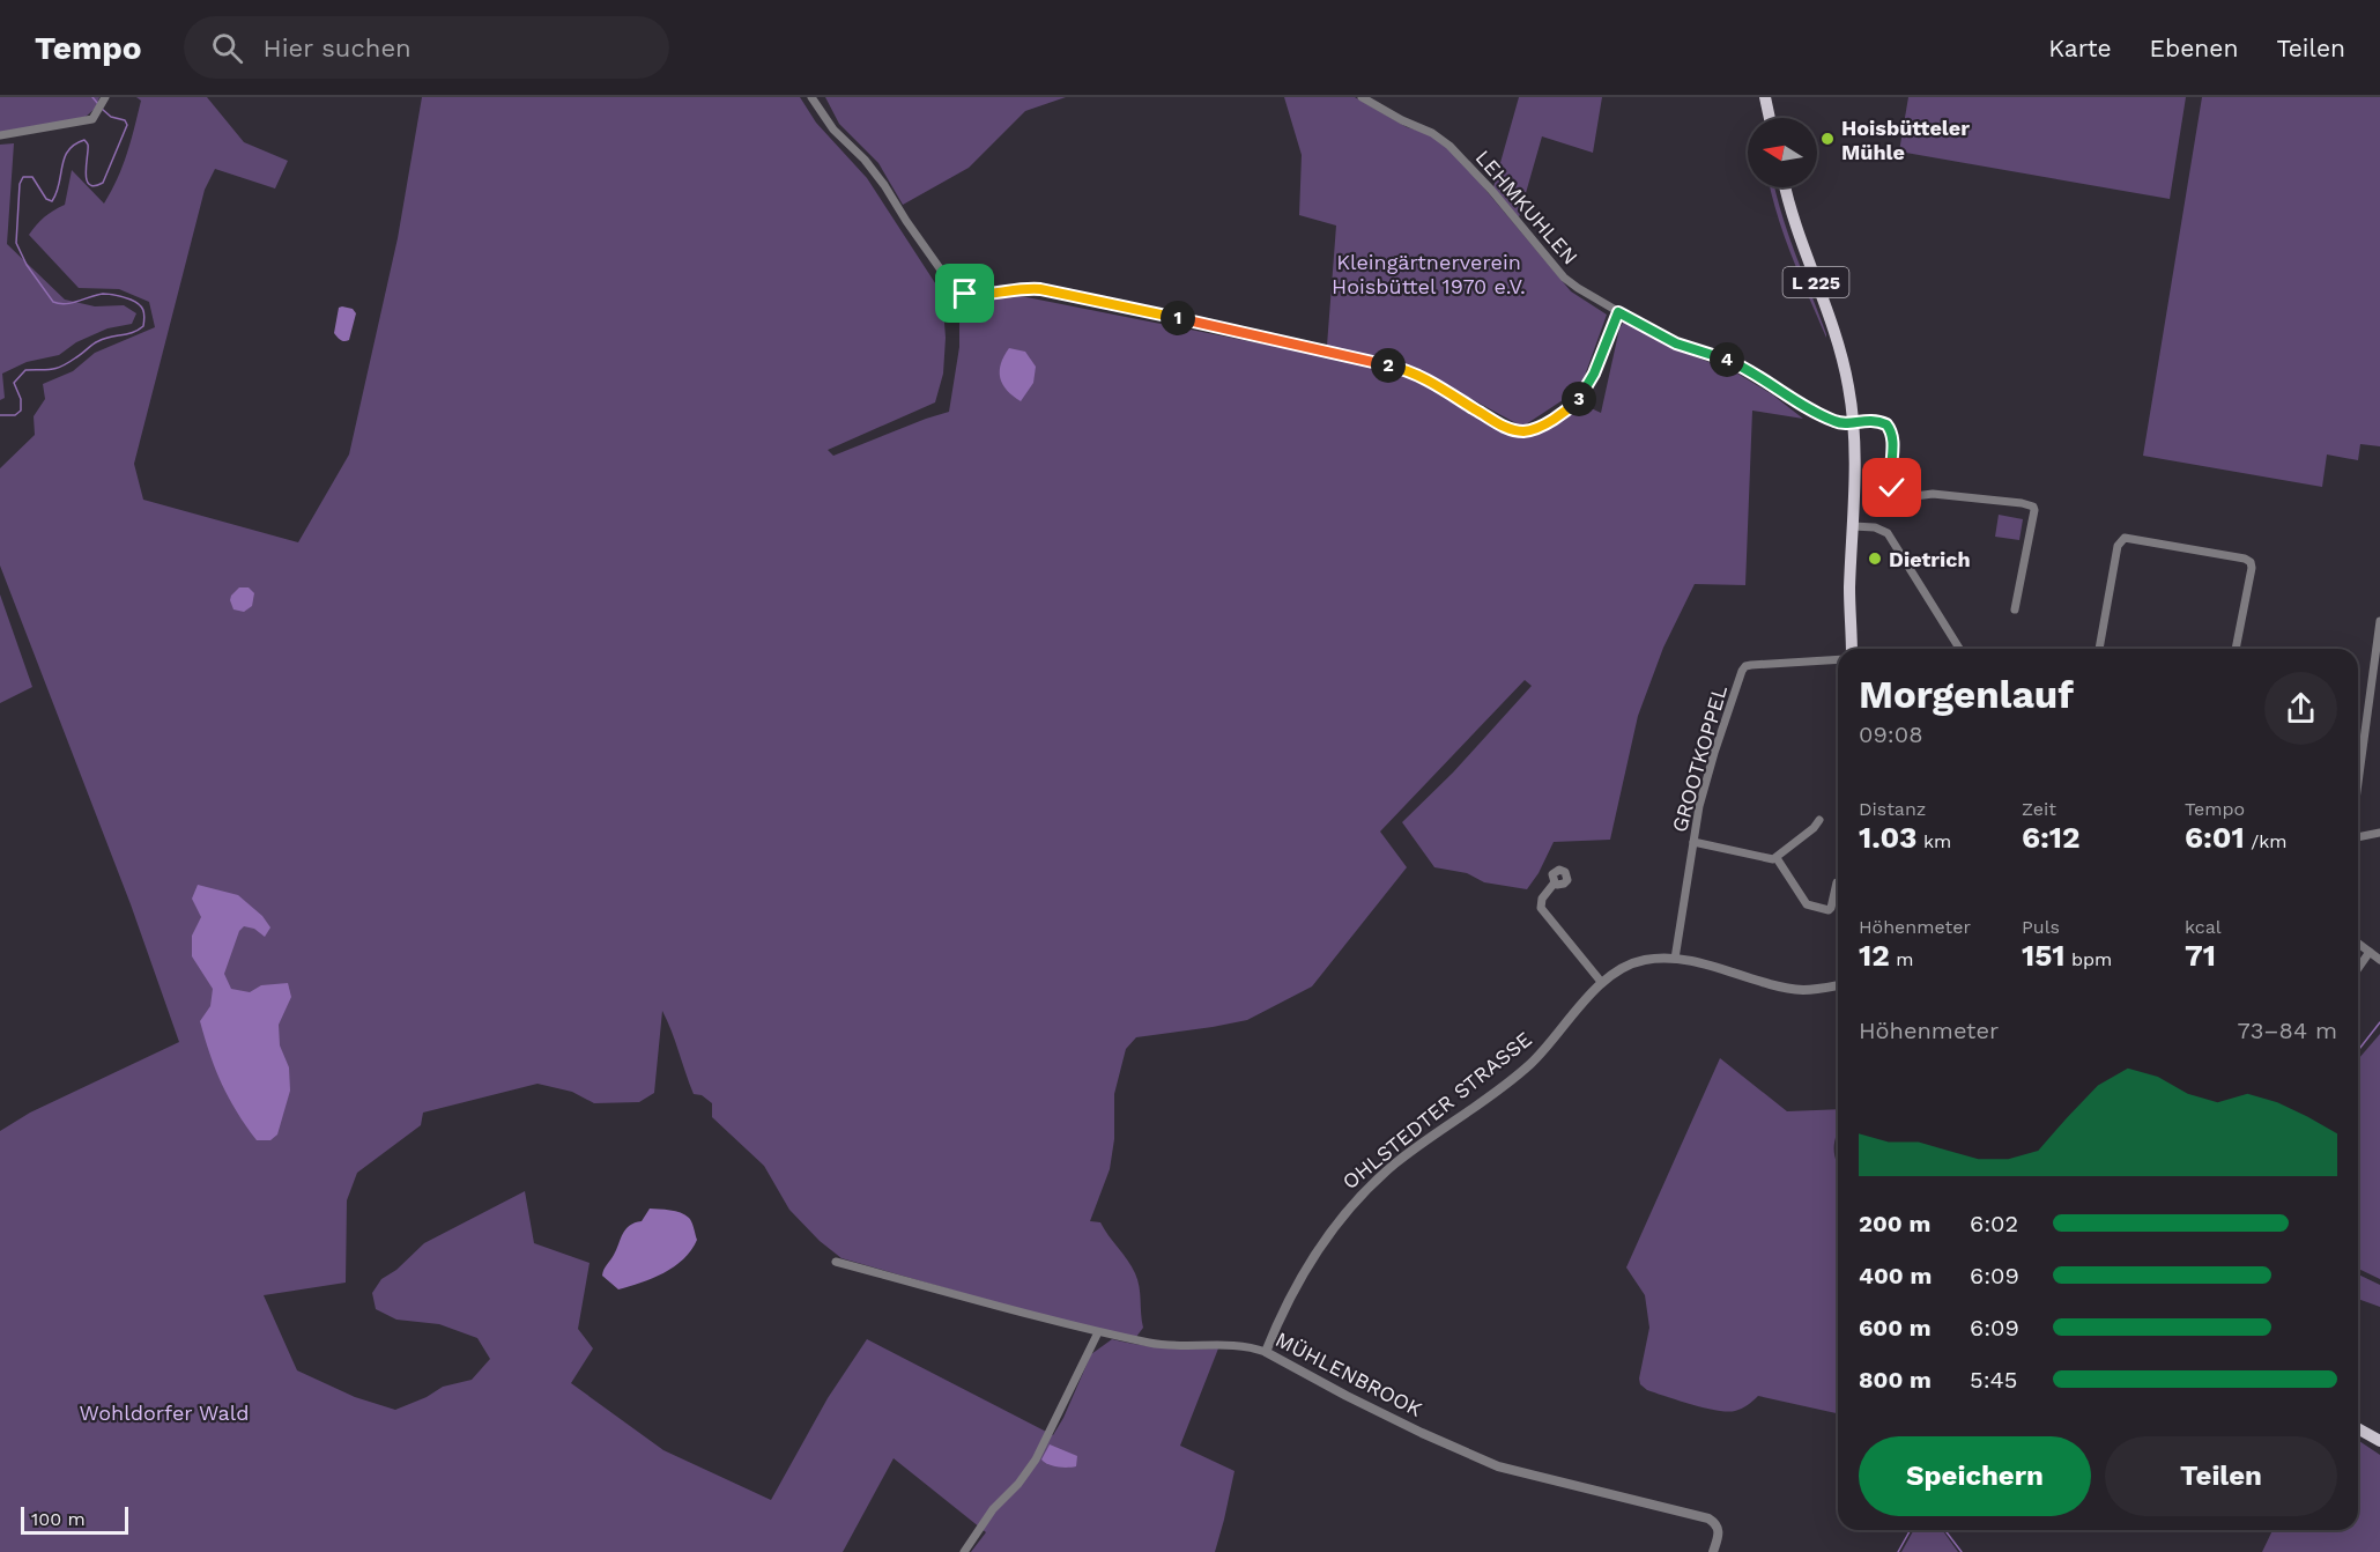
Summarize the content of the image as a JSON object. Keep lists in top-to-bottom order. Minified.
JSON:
{"streets":{"main road":["L 225"],"street":["LEHMKUHLEN","GROOTKOPPEL","OHLSTEDTER STRASSE","MÜHLENBROOK"]},"crossings":[["LEHMKUHLEN","L 225"],["GROOTKOPPEL","OHLSTEDTER STRASSE"],["OHLSTEDTER STRASSE","MÜHLENBROOK"]],"parks":["Kleingärtnerverein Hoisbüttel 1970 e.V.","Wohldorfer Wald"],"places":["Hoisbütteler Mühle","Dietrich"],"scale_bar":"100 m","north":"left","page":{"header":"Tempo","search":"Hier suchen","nav":["Karte","Ebenen","Teilen"],"pins":["1","4","2","3"],"heading":["Morgenlauf","09:08"],"stats":[["Distanz","1.03 km"],["Zeit","6:12"],["Tempo","6:01 /km"],["Höhenmeter","12 m"],["Puls","151 bpm"],["kcal","71"]],"chart":["Höhenmeter","73–84 m"],"list":[{"name":"200 m","note":"6:02"},{"name":"400 m","note":"6:09"},{"name":"600 m","note":"6:09"},{"name":"800 m","note":"5:45"}],"buttons":["Speichern","Teilen"],"scale":"100 m"}}
